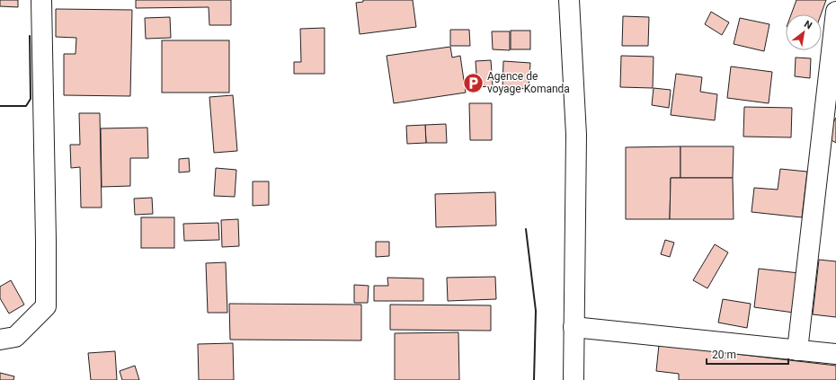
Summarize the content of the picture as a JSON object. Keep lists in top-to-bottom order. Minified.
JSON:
{"places":{"parking":["Agence de voyage Komanda"]},"scale_bar":"20 m","north":"top right"}
